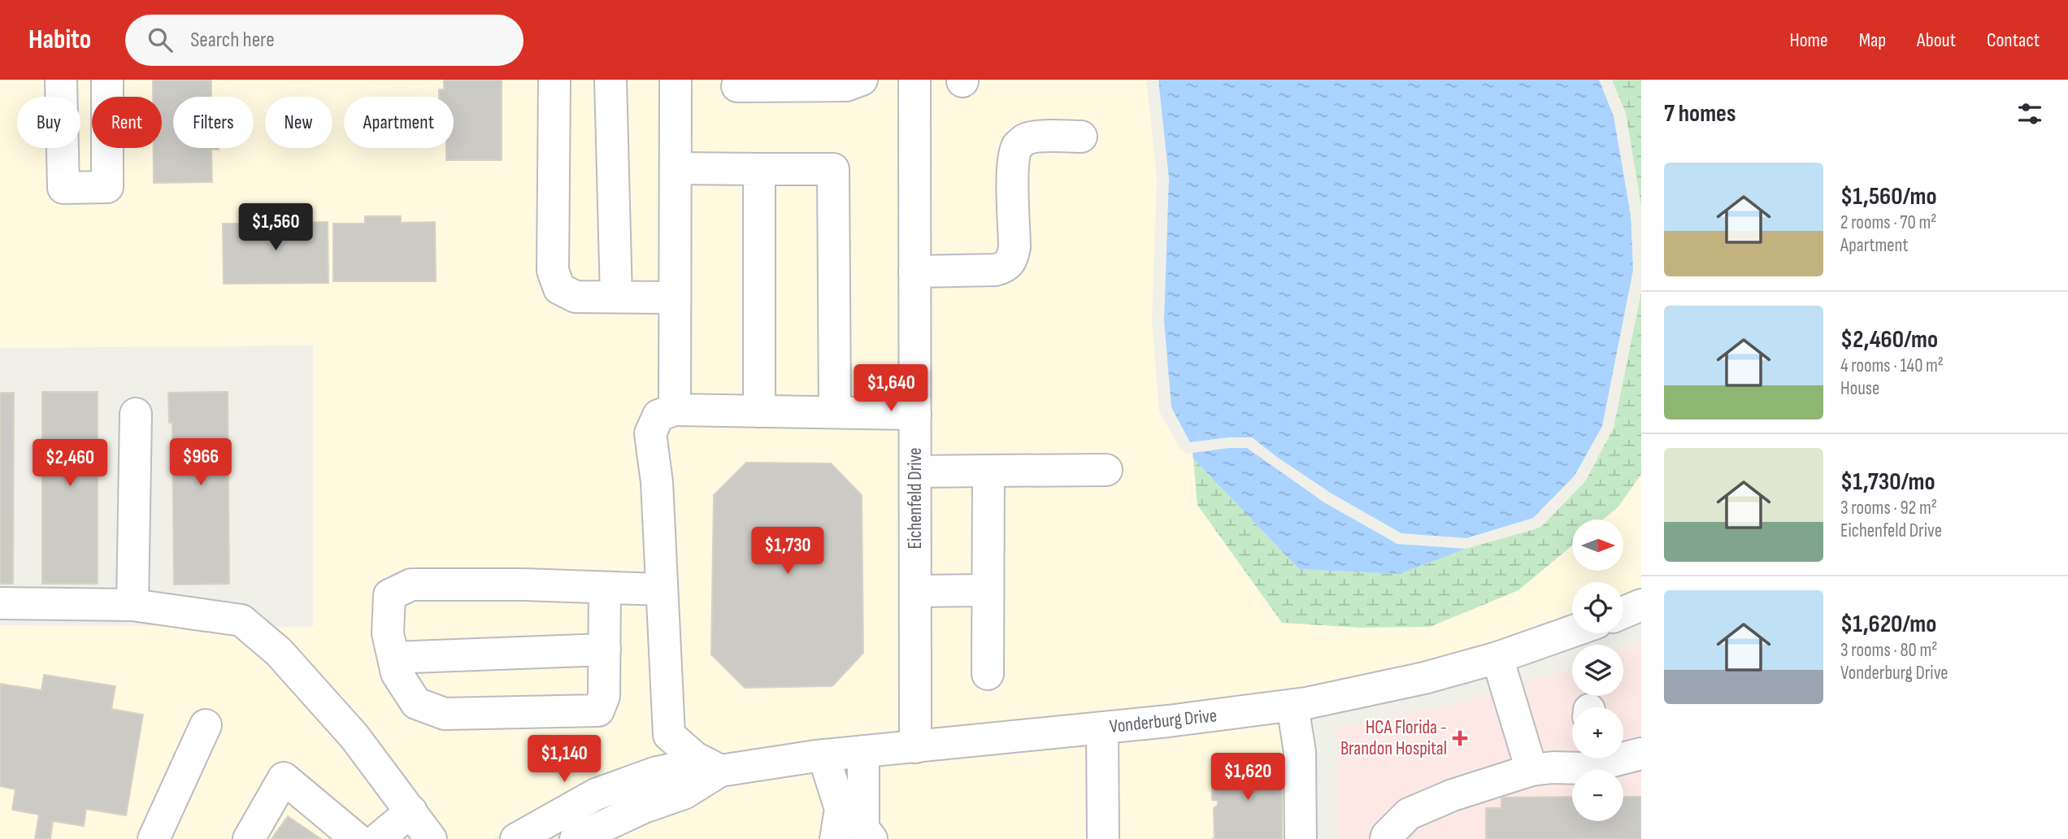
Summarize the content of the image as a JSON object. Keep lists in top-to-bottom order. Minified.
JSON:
{"streets":{"street":["Eichenfeld Drive","Vonderburg Drive"]},"crossings":[["Eichenfeld Drive","Vonderburg Drive"]],"places":{"health":["HCA Florida - Brandon Hospital"]},"north":"right","page":{"header":"Habito","search":"Search here","nav":["Home","Map","About","Contact"],"heading":"7 homes","chip":["Buy","Rent","Filters","New","Apartment"],"list":[{"name":"$1,560/mo","note":"2 rooms · 70 m² · Apartment"},{"name":"$2,460/mo","note":"4 rooms · 140 m² · House"},{"name":"$1,730/mo","note":"3 rooms · 92 m² · Eichenfeld Drive"},{"name":"$1,620/mo","note":"3 rooms · 80 m² · Vonderburg Drive"}],"price":["$1,560","$1,640","$966","$2,460","$1,730","$1,140","$1,620"],"map_buttons":["+","−"]}}
